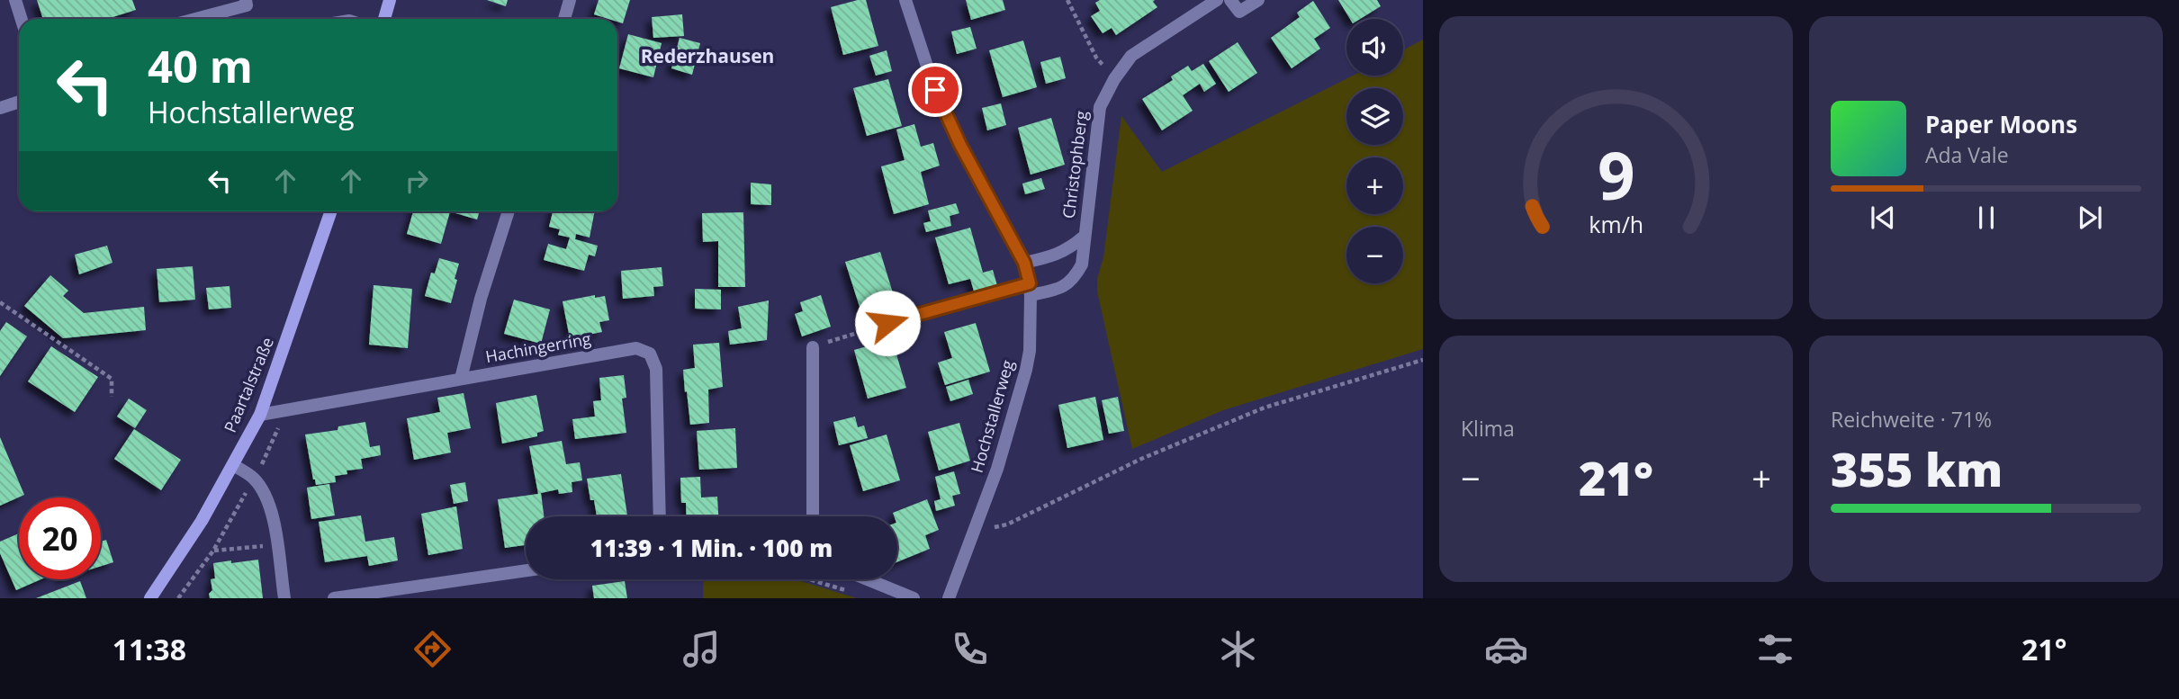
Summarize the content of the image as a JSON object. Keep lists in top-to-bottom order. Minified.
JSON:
{"streets":{"main road":["Paartalstraße"],"street":["Christophberg","Hachingerring","Hochstallerweg"]},"crossings":[["Christophberg","Hochstallerweg"],["Hachingerring","Paartalstraße"]],"districts":["Rederzhausen"],"page":{"map_buttons":["+","−"],"turn":["40 m","Hochstallerweg"],"song":["Paper Moons","Ada Vale"],"tile":["Klima",["Reichweite · 71%","355 km"]],"heat":["−","21°","+"],"limit":"20","trip":"11:39 · 1 Min. · 100 m","tabs":["11:38","21°"],"gauge":["9","km/h"]}}
